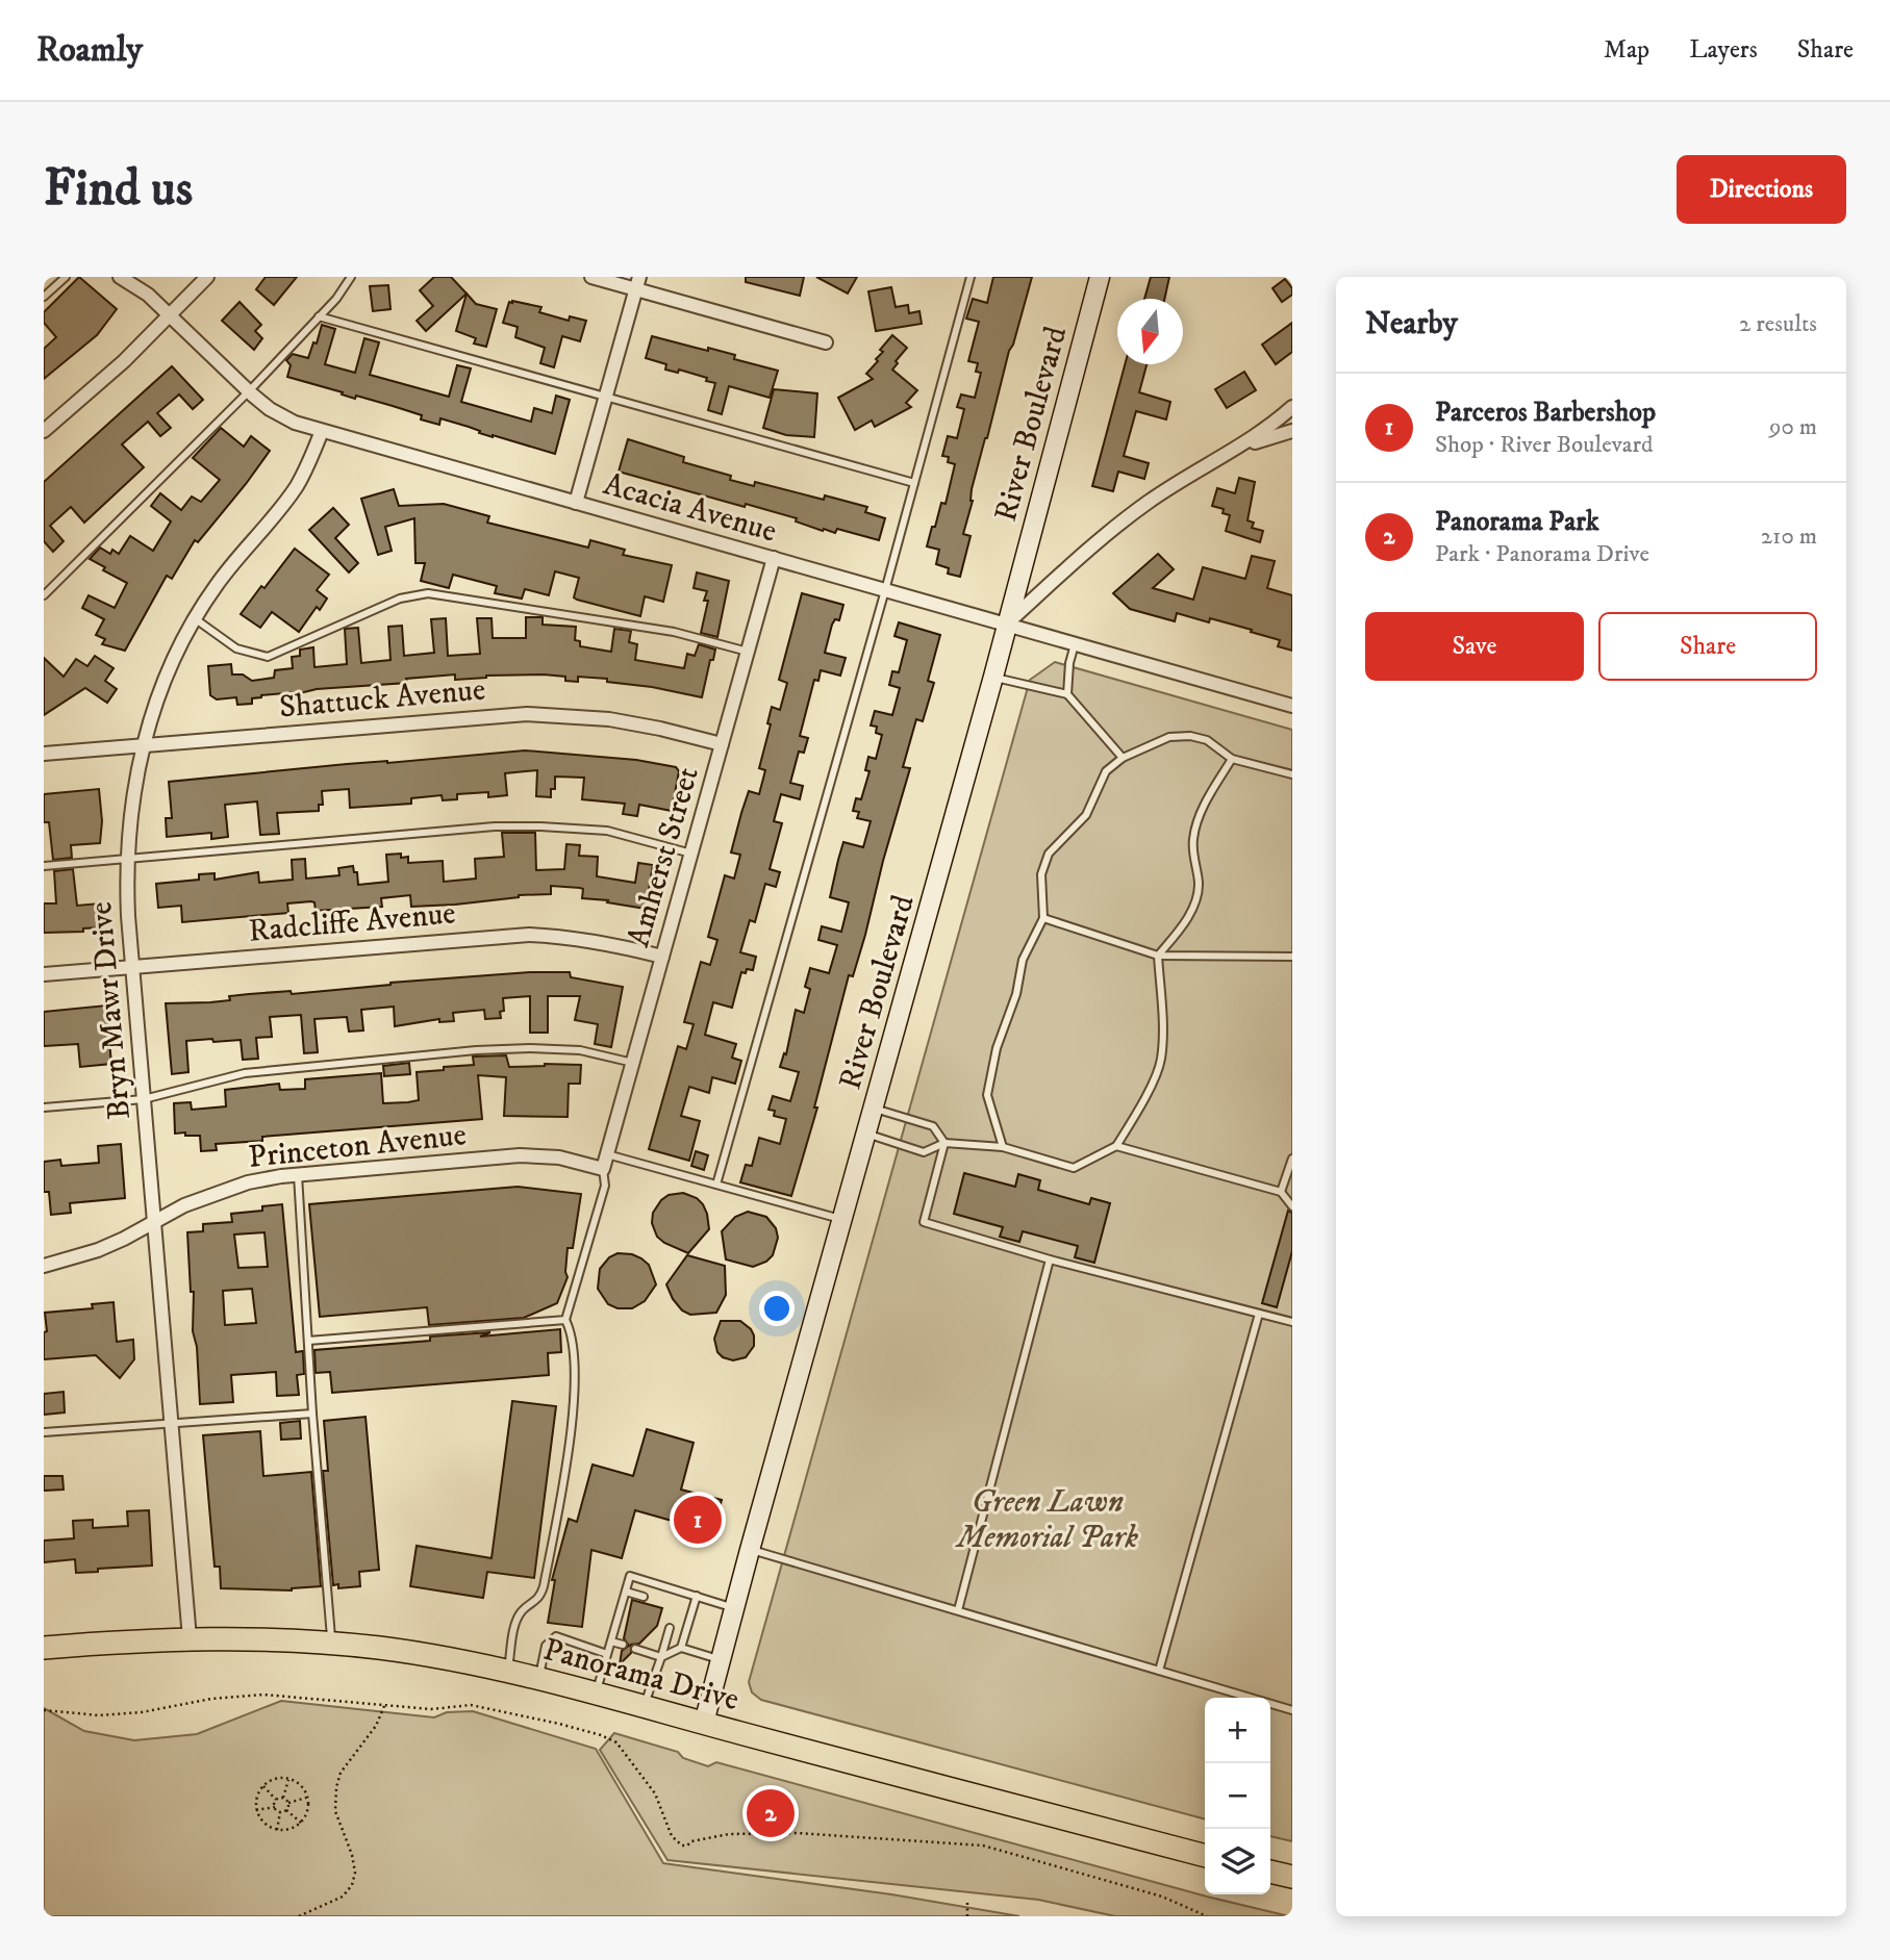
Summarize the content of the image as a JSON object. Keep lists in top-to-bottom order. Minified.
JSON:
{"streets":{"main road":["River Boulevard","Panorama Drive"],"street":["Acacia Avenue","Shattuck Avenue","Amherst Street","Radcliffe Avenue","Bryn Mawr Drive","Princeton Avenue"]},"crossings":[["River Boulevard","Acacia Avenue"],["River Boulevard","Panorama Drive"],["Acacia Avenue","Amherst Street"],["Acacia Avenue","Bryn Mawr Drive"],["Shattuck Avenue","Amherst Street"],["Shattuck Avenue","Bryn Mawr Drive"],["Amherst Street","Radcliffe Avenue"],["Amherst Street","Princeton Avenue"],["Radcliffe Avenue","Bryn Mawr Drive"],["Bryn Mawr Drive","Princeton Avenue"],["Bryn Mawr Drive","Panorama Drive"]],"parks":["Green Lawn Memorial Park"],"north":"bottom","page":{"header":"Roamly","nav":["Map","Layers","Share"],"buttons":["Directions",["Save","Share"]],"title":"Find us","heading":["Nearby","2 results"],"list":[{"mark":"1","name":"Parceros Barbershop","note":"Shop · River Boulevard","value":"90 m"},{"mark":"2","name":"Panorama Park","note":"Park · Panorama Drive","value":"210 m"}],"pins":["1","2"],"map_buttons":["+","−"]}}
